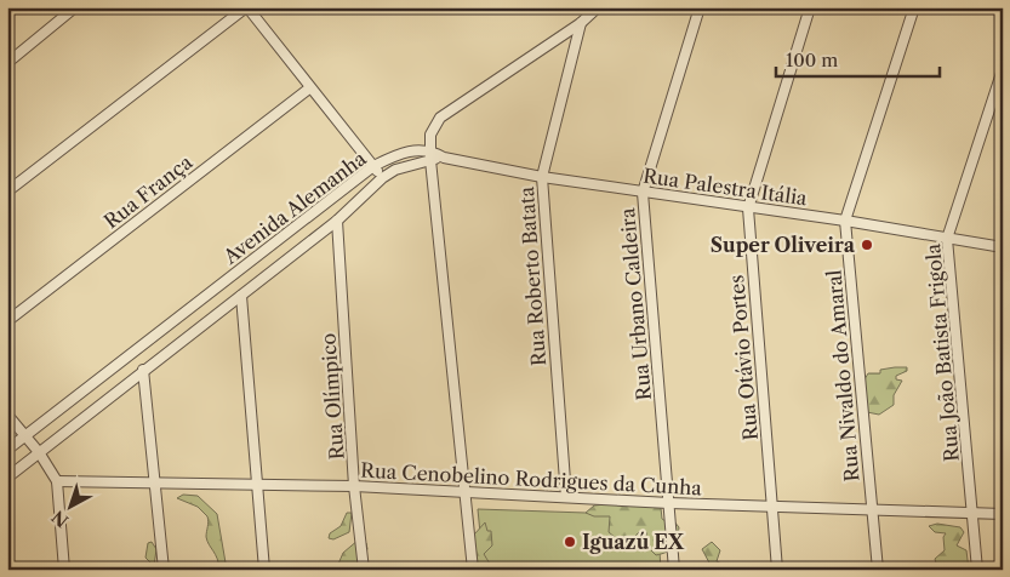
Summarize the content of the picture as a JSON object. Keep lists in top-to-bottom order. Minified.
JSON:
{"streets":{"street":["Rua Palestra Itália","Rua França","Avenida Alemanha","Rua Roberto Batata","Rua Urbano Caldeira","Rua João Batista Frigola","Rua Otávio Portes","Rua Nivaldo do Amaral","Rua Olímpico","Rua Cenobelino Rodrigues da Cunha"]},"crossings":[["Rua Palestra Itália","Avenida Alemanha"],["Rua Palestra Itália","Rua Roberto Batata"],["Rua Palestra Itália","Rua Urbano Caldeira"],["Rua Palestra Itália","Rua João Batista Frigola"],["Rua Palestra Itália","Rua Otávio Portes"],["Rua Palestra Itália","Rua Nivaldo do Amaral"],["Avenida Alemanha","Rua Olímpico"],["Rua Roberto Batata","Rua Cenobelino Rodrigues da Cunha"],["Rua Urbano Caldeira","Rua Cenobelino Rodrigues da Cunha"],["Rua João Batista Frigola","Rua Cenobelino Rodrigues da Cunha"],["Rua Otávio Portes","Rua Cenobelino Rodrigues da Cunha"],["Rua Nivaldo do Amaral","Rua Cenobelino Rodrigues da Cunha"],["Rua Olímpico","Rua Cenobelino Rodrigues da Cunha"]],"places":["Super Oliveira","Iguazú EX"],"scale_bar":"100 m","north":"bottom left"}
